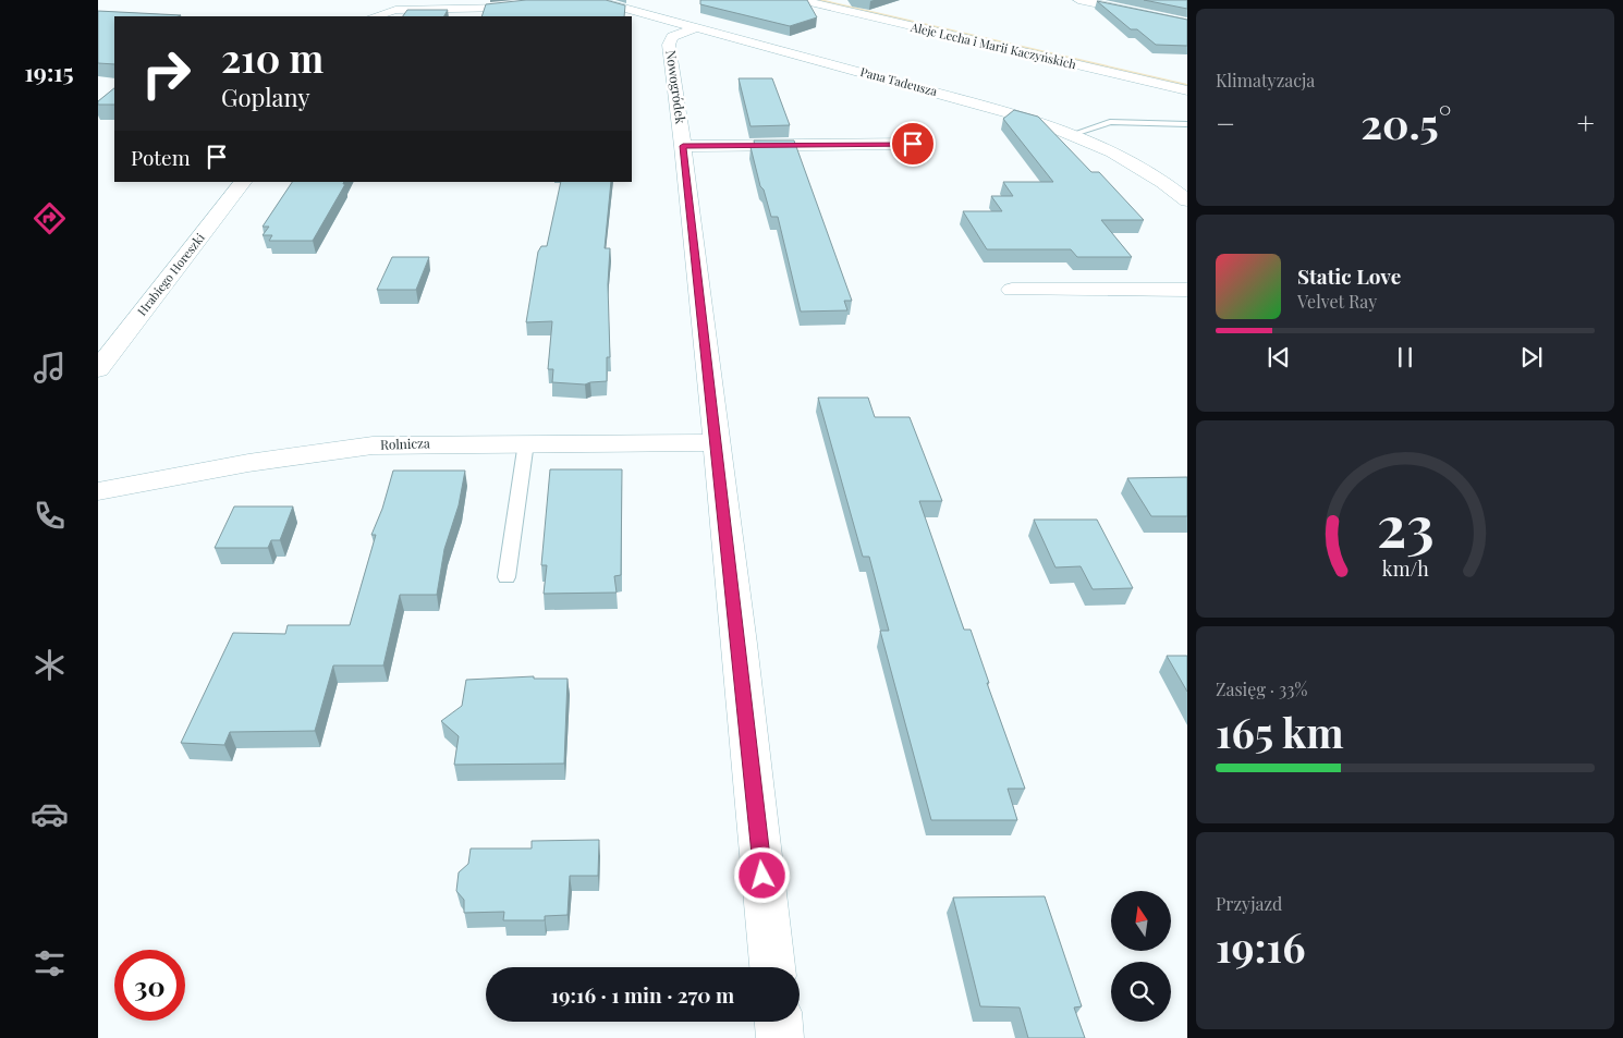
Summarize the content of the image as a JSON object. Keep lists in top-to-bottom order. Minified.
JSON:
{"streets":{"street":["Aleje Lecha i Marii Kaczyńskich","Pana Tadeusza","Nowogródek","Hrabiego Horeszki","Rolnicza"]},"crossings":[["Pana Tadeusza","Nowogródek"],["Nowogródek","Rolnicza"]],"north":"top","page":{"tabs":"19:15","tile":["Klimatyzacja",["Zasięg · 33%","165 km"],["Przyjazd","19:16"]],"turn":["210 m","Goplany"],"heat":["−","20.5°","+"],"then":"Potem","song":["Static Love","Velvet Ray"],"limit":"30","trip":"19:16 · 1 min · 270 m","gauge":["23","km/h"]}}
